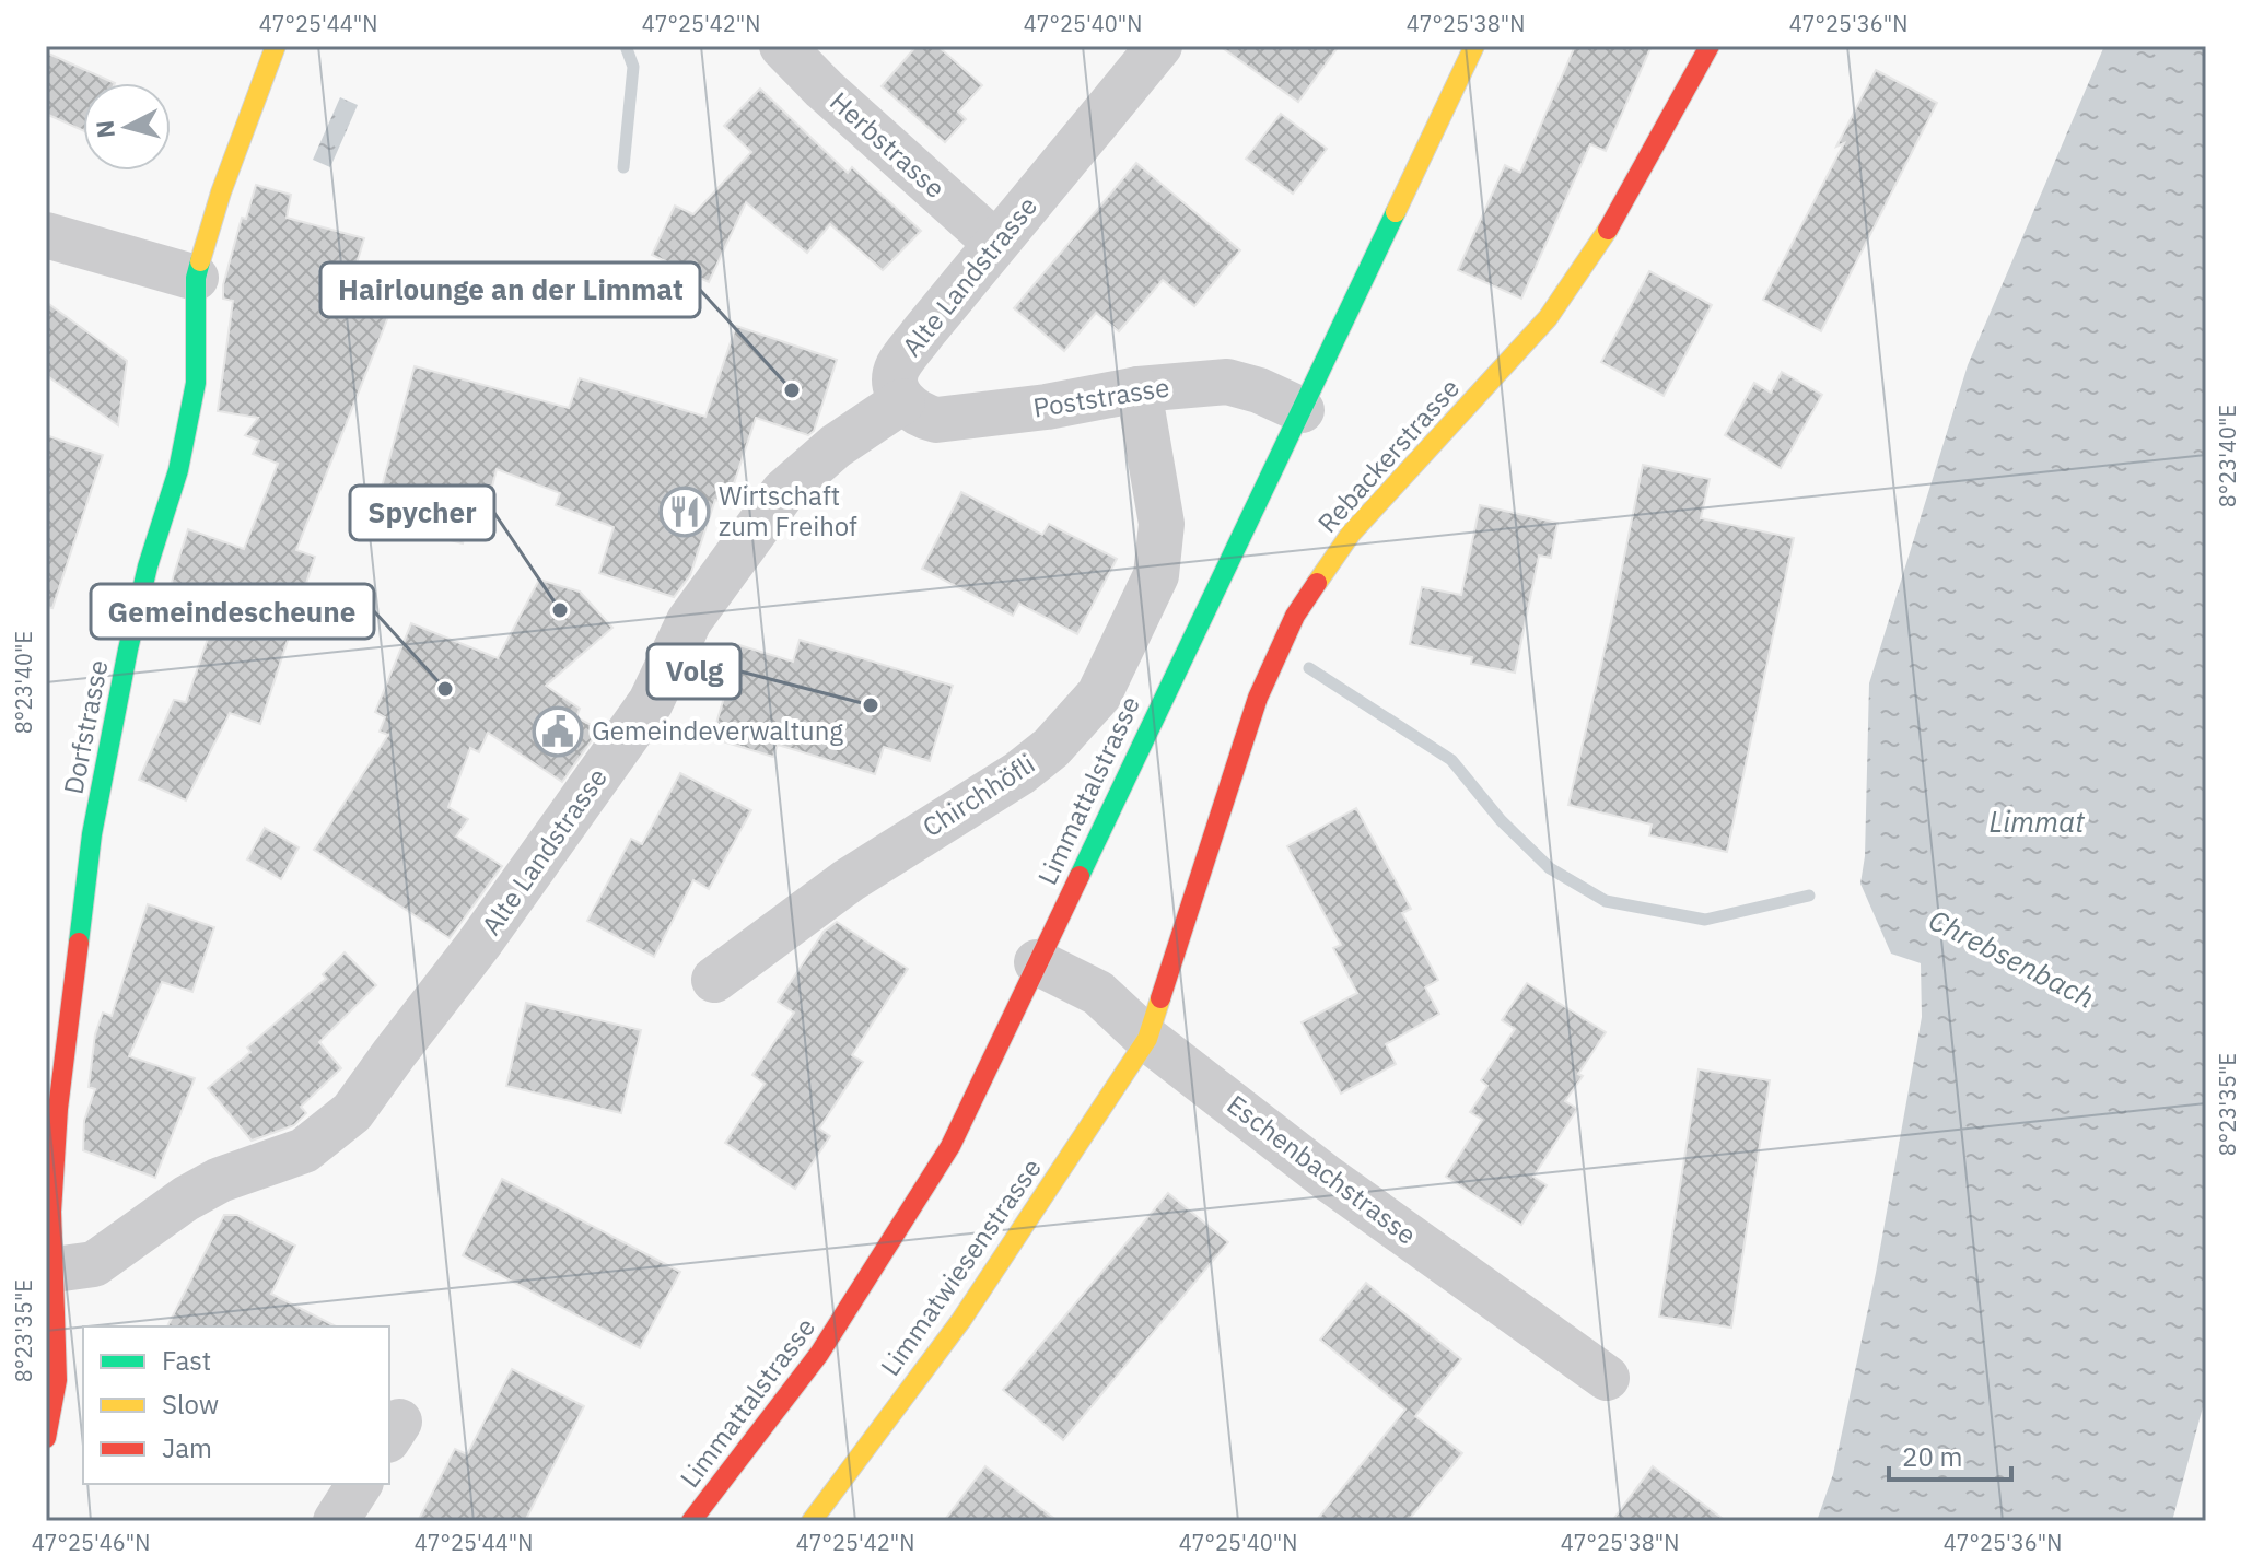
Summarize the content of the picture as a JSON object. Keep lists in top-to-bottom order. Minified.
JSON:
{"streets":{"street":["Herbstrasse","Alte Landstrasse","Poststrasse","Rebackerstrasse","Dorfstrasse","Limmattalstrasse","Chirchhöfli","Eschenbachstrasse","Limmatwiesenstrasse"]},"crossings":[["Herbstrasse","Alte Landstrasse"],["Alte Landstrasse","Poststrasse"],["Alte Landstrasse","Dorfstrasse"],["Poststrasse","Limmattalstrasse"],["Poststrasse","Chirchhöfli"],["Rebackerstrasse","Eschenbachstrasse"],["Rebackerstrasse","Limmatwiesenstrasse"],["Limmattalstrasse","Eschenbachstrasse"],["Eschenbachstrasse","Limmatwiesenstrasse"]],"water":["Limmat","Chrebsenbach"],"places":{"other":["Hairlounge an der Limmat","Spycher","Gemeindescheune","Volg"],"restaurant":["Wirtschaft zum Freihof"],"public building":["Gemeindeverwaltung"]},"legend":["Fast","Slow","Jam"],"scale_bar":"20 m","north":"left","coordinates":["47°25'44\"N","47°25'42\"N","47°25'40\"N","47°25'38\"N","47°25'36\"N","8°23'40\"E","8°23'35\"E","47°25'46\"N"]}
